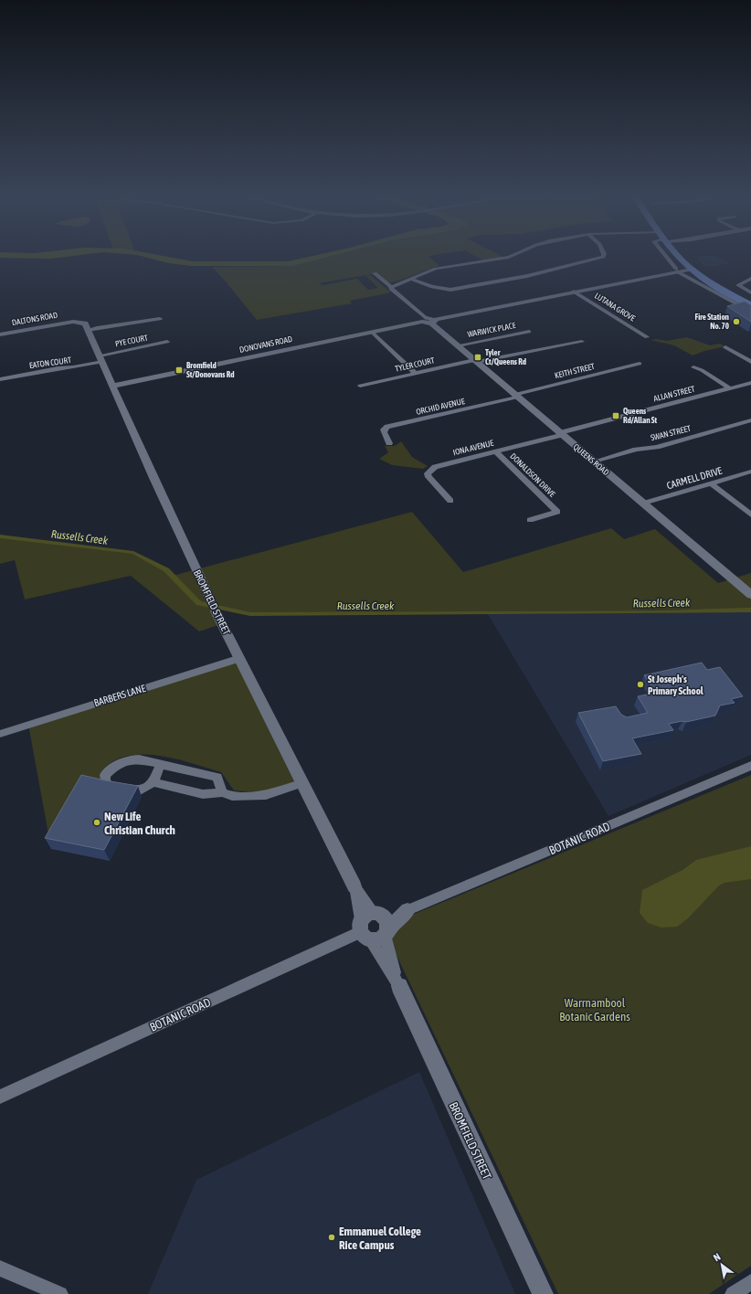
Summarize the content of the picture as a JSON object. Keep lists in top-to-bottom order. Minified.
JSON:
{"streets":{"street":["LUTANA GROVE","DALTONS ROAD","WARWICK PLACE","PYE COURT","DONOVANS ROAD","EATON COURT","TYLER COURT","KEITH STREET","ALLAN STREET","ORCHID AVENUE","SWAN STREET","IONA AVENUE","QUEENS ROAD","DONALDSON DRIVE","CARMELL DRIVE","BROMFIELD STREET","BARBERS LANE","BOTANIC ROAD"]},"crossings":[["DALTONS ROAD","BROMFIELD STREET"],["WARWICK PLACE","QUEENS ROAD"],["PYE COURT","EATON COURT"],["PYE COURT","BROMFIELD STREET"],["DONOVANS ROAD","BROMFIELD STREET"],["EATON COURT","BROMFIELD STREET"],["TYLER COURT","QUEENS ROAD"],["KEITH STREET","ORCHID AVENUE"],["KEITH STREET","QUEENS ROAD"],["ALLAN STREET","IONA AVENUE"],["ALLAN STREET","QUEENS ROAD"],["ORCHID AVENUE","QUEENS ROAD"],["SWAN STREET","QUEENS ROAD"],["IONA AVENUE","QUEENS ROAD"],["IONA AVENUE","DONALDSON DRIVE"],["QUEENS ROAD","CARMELL DRIVE"],["BROMFIELD STREET","BARBERS LANE"],["BROMFIELD STREET","BOTANIC ROAD"]],"water":["Russells Creek"],"parks":["Warrnambool Botanic Gardens"],"places":{"other":["Fire Station No. 70","St Joseph's Primary School","New Life Christian Church","Emmanuel College Rice Campus"],"transit":["Tyler Ct/Queens Rd","Bromfield St/Donovans Rd","Queens Rd/Allan St"]},"north":"top left"}
